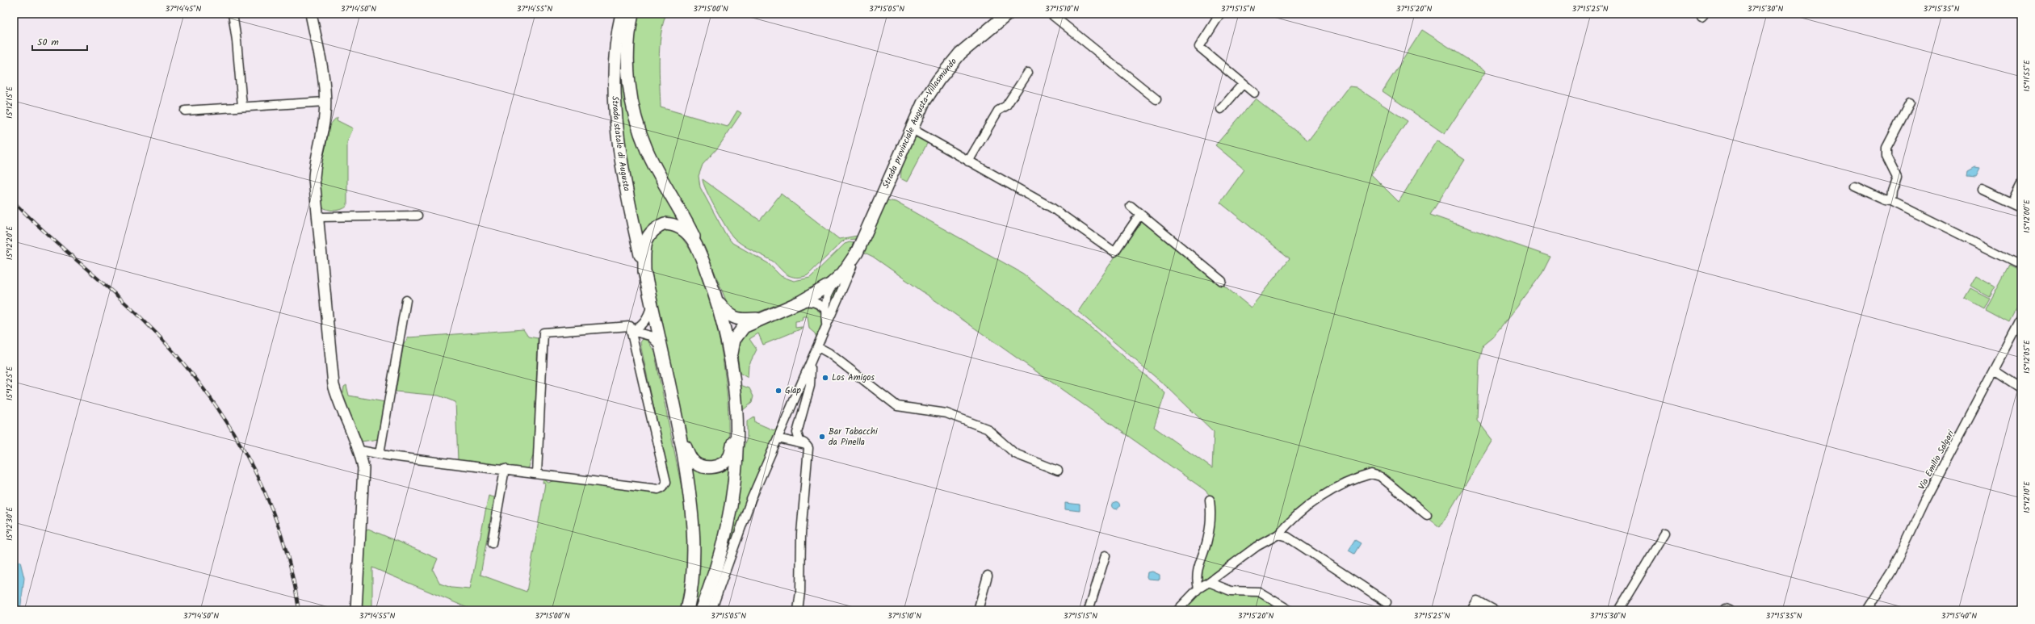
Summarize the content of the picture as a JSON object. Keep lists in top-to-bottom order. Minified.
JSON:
{"streets":{"main road":["Strada provinciale Augusta-Villasmundo","Strada statale di Augusta"],"street":["Via Emilio Salgari"]},"places":["Los Amigos","Giap","Bar Tabacchi da Pinella"],"scale_bar":"50 m","coordinates":["37°14'45\"N","37°14'50\"N","37°14'55\"N","37°15'00\"N","37°15'05\"N","37°15'10\"N","37°15'15\"N","37°15'20\"N","37°15'25\"N","37°15'30\"N","37°15'35\"N","15°11'55\"E","15°12'15\"E","15°12'00\"E","15°12'20\"E","15°12'05\"E","15°12'25\"E","15°12'10\"E","15°12'30\"E","37°15'40\"N"]}
